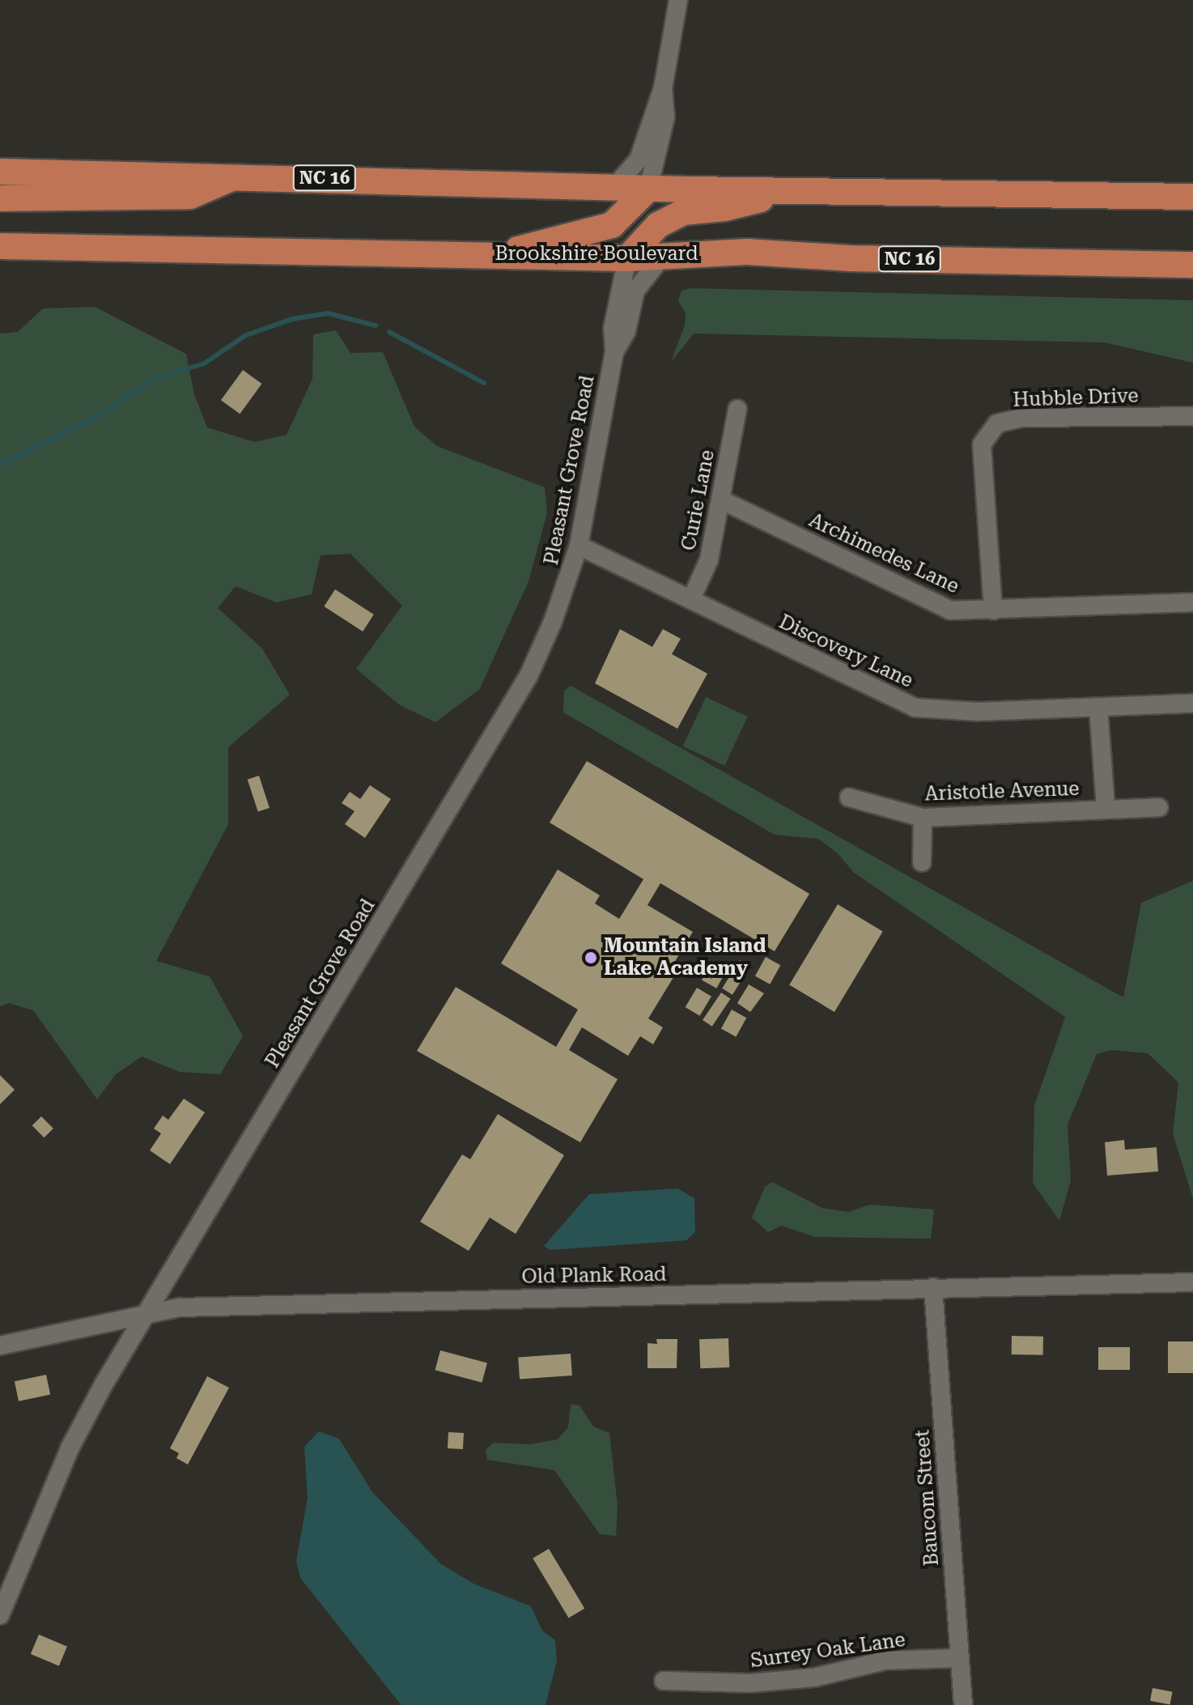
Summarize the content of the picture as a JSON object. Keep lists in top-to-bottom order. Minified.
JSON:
{"streets":{"highway":["NC 16","Brookshire Boulevard"],"street":["Hubble Drive","Pleasant Grove Road","Curie Lane","Archimedes Lane","Discovery Lane","Aristotle Avenue","Old Plank Road","Baucom Street","Surrey Oak Lane"]},"crossings":[["Brookshire Boulevard","Pleasant Grove Road"],["Hubble Drive","Archimedes Lane"],["Pleasant Grove Road","Discovery Lane"],["Pleasant Grove Road","Old Plank Road"],["Curie Lane","Archimedes Lane"],["Curie Lane","Discovery Lane"],["Old Plank Road","Baucom Street"],["Baucom Street","Surrey Oak Lane"]],"places":["Mountain Island Lake Academy"]}
